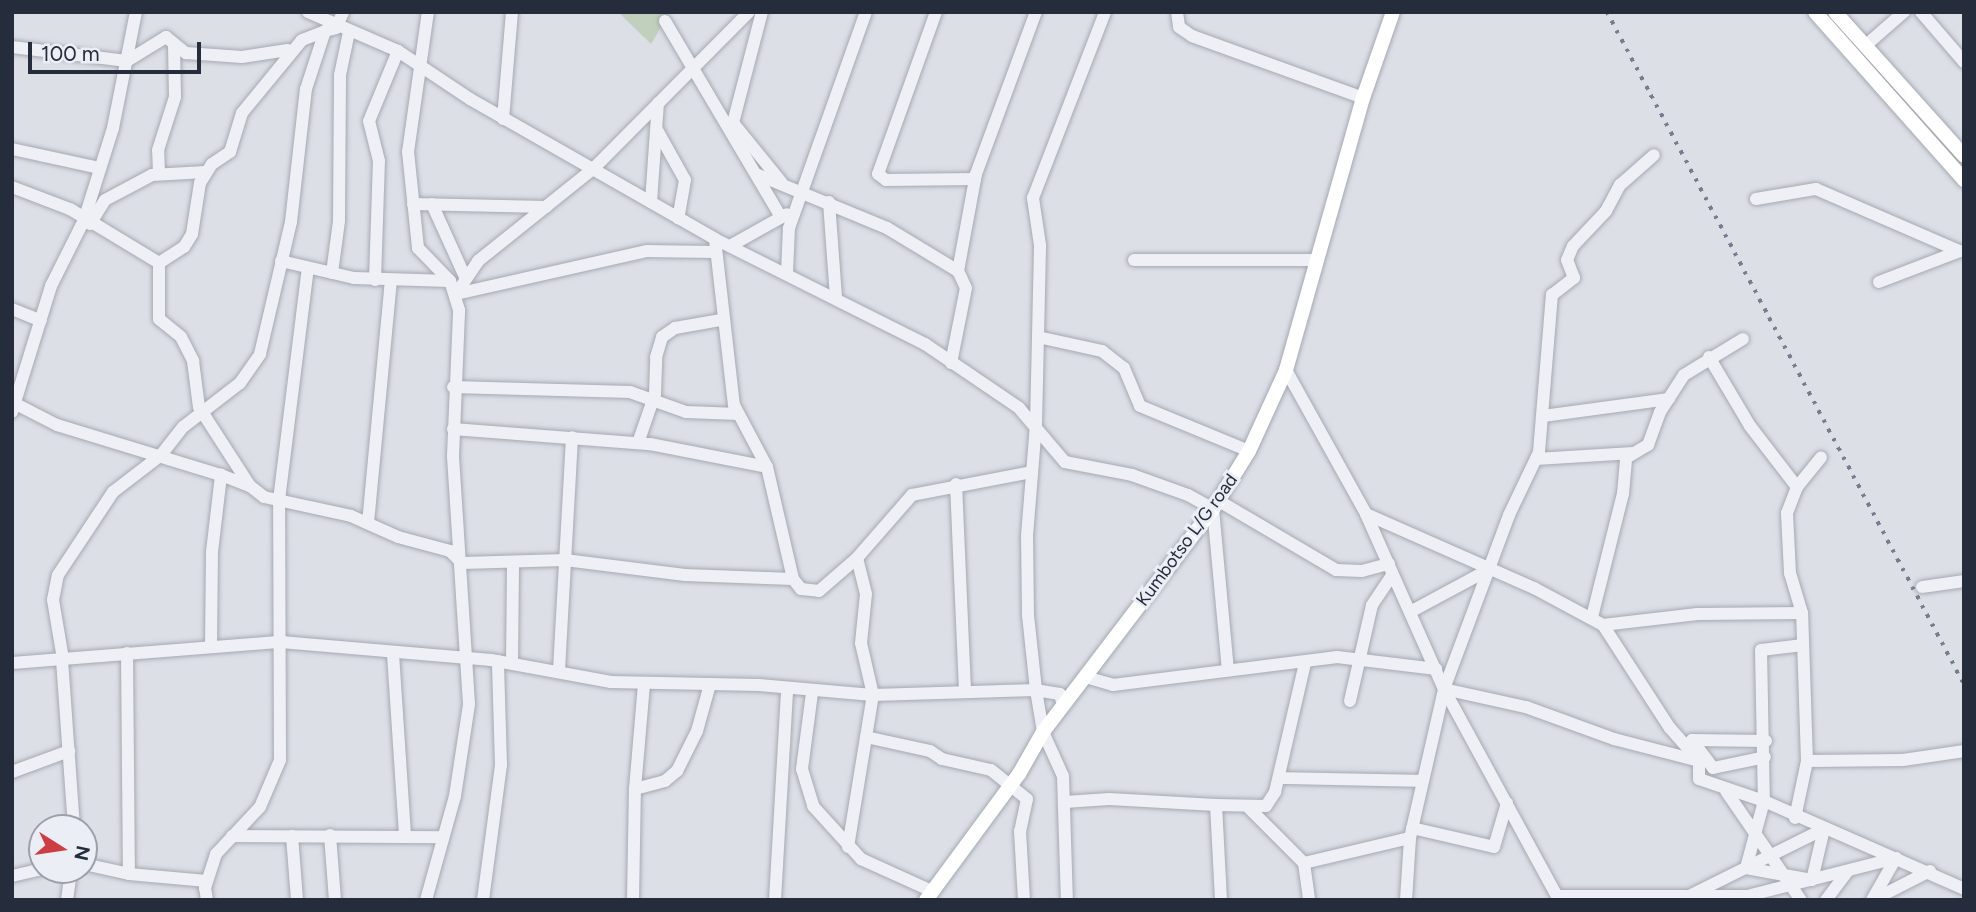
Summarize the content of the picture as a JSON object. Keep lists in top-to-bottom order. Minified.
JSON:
{"streets":{"main road":["Kumbotso L/G road"]},"scale_bar":"100 m","north":"right"}
